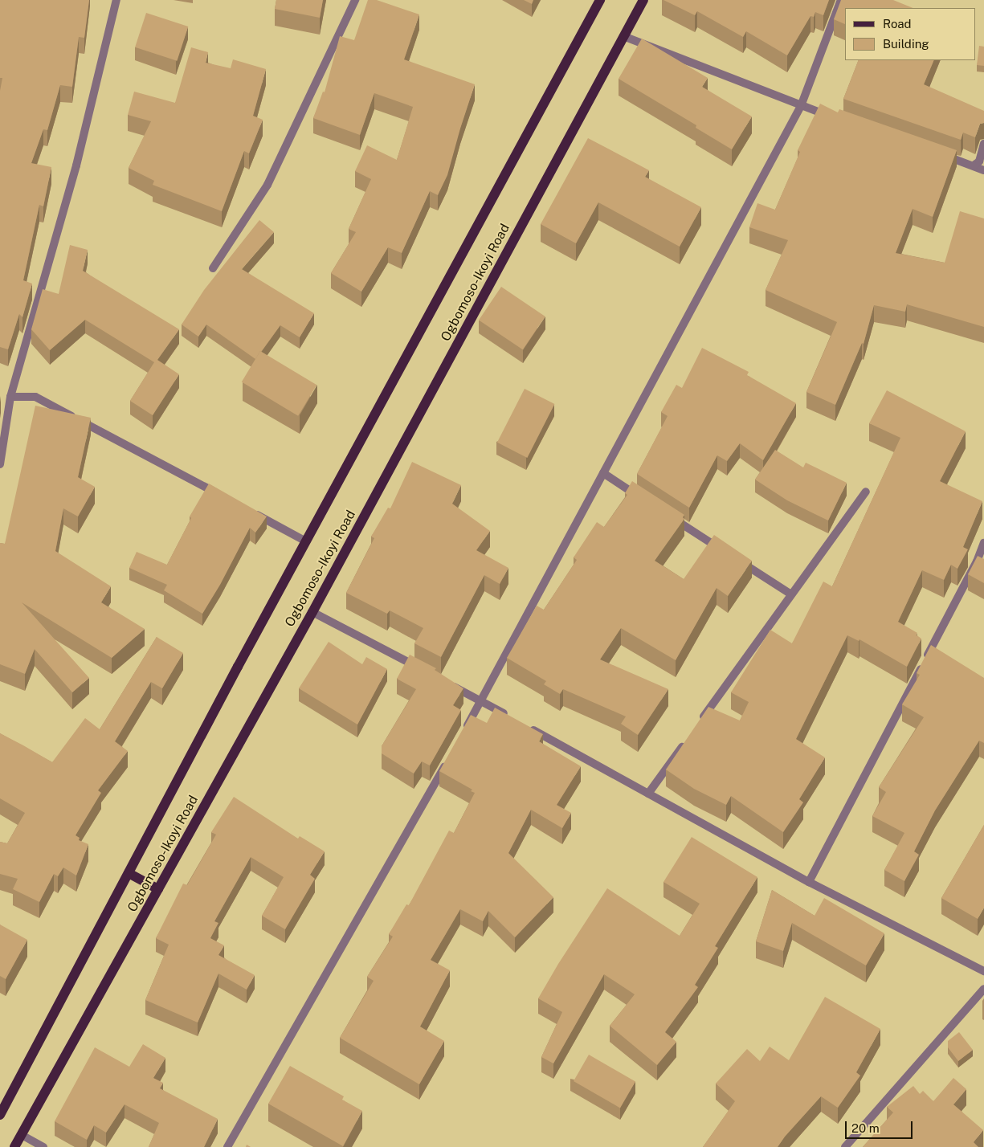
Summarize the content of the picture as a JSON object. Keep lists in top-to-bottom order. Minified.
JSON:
{"streets":{"main road":["Ogbomoso-Ikoyi Road"]},"legend":["Road","Building"],"scale_bar":"20 m"}
